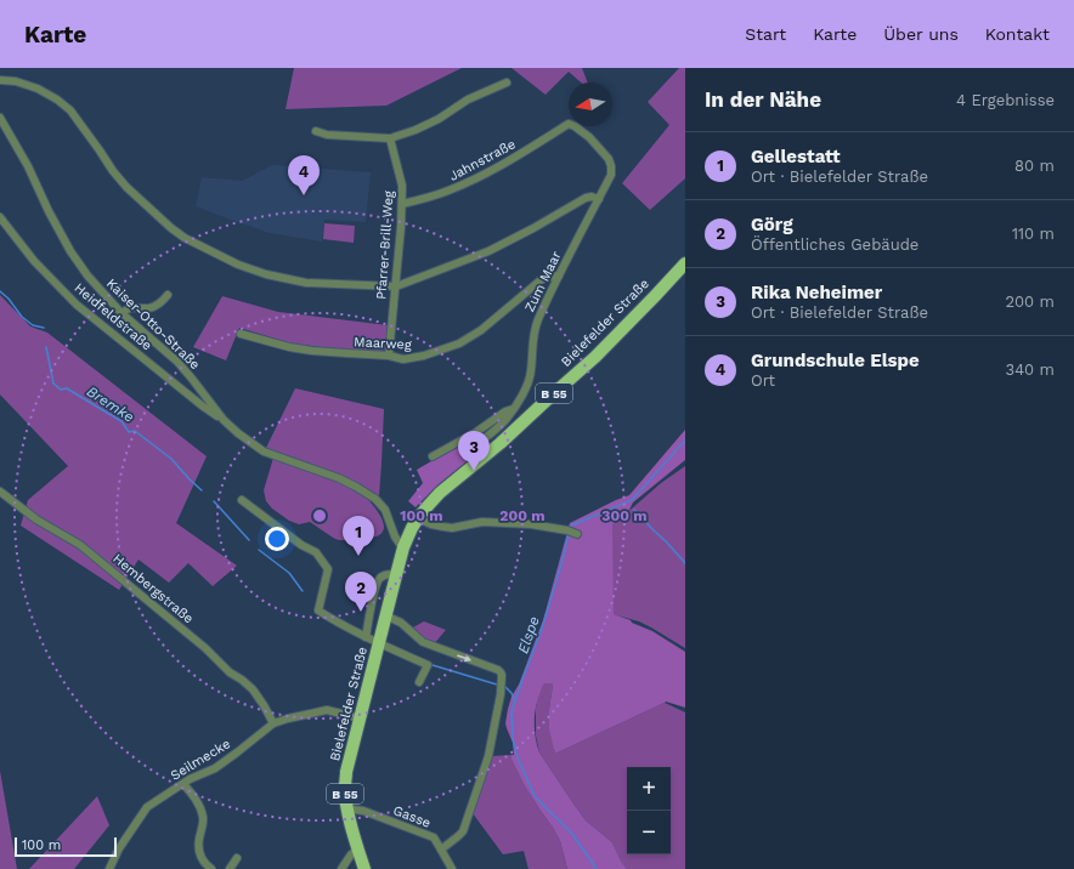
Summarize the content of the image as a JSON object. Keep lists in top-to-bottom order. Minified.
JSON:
{"streets":{"main road":["Bielefelder Straße","B 55"],"street":["Jahnstraße","Pfarrer-Brill-Weg","Zum Maar","Heidfeldstraße","Kaiser-Otto-Straße","Maarweg","Hembergstraße","Seilmecke","Gasse"]},"crossings":[["Jahnstraße","Pfarrer-Brill-Weg"],["Pfarrer-Brill-Weg","Maarweg"],["Zum Maar","Bielefelder Straße"],["Zum Maar","Maarweg"],["Heidfeldstraße","Kaiser-Otto-Straße"],["Bielefelder Straße","Kaiser-Otto-Straße"],["Bielefelder Straße","Seilmecke"],["Bielefelder Straße","Gasse"],["Hembergstraße","Seilmecke"]],"water":["Bremke","Elspe"],"scale_bar":"100 m","north":"left","page":{"header":"Karte","nav":["Start","Karte","Über uns","Kontakt"],"heading":["In der Nähe","4 Ergebnisse"],"list":[{"mark":"1","name":"Gellestatt","note":"Ort · Bielefelder Straße","value":"80 m"},{"mark":"2","name":"Görg","note":"Öffentliches Gebäude","value":"110 m"},{"mark":"3","name":"Rika Neheimer","note":"Ort · Bielefelder Straße","value":"200 m"},{"mark":"4","name":"Grundschule Elspe","note":"Ort","value":"340 m"}],"pins":["4","3","1","2"],"map_buttons":["+","−"],"scale":"100 m"},"rings":["100 m","200 m","300 m"]}
